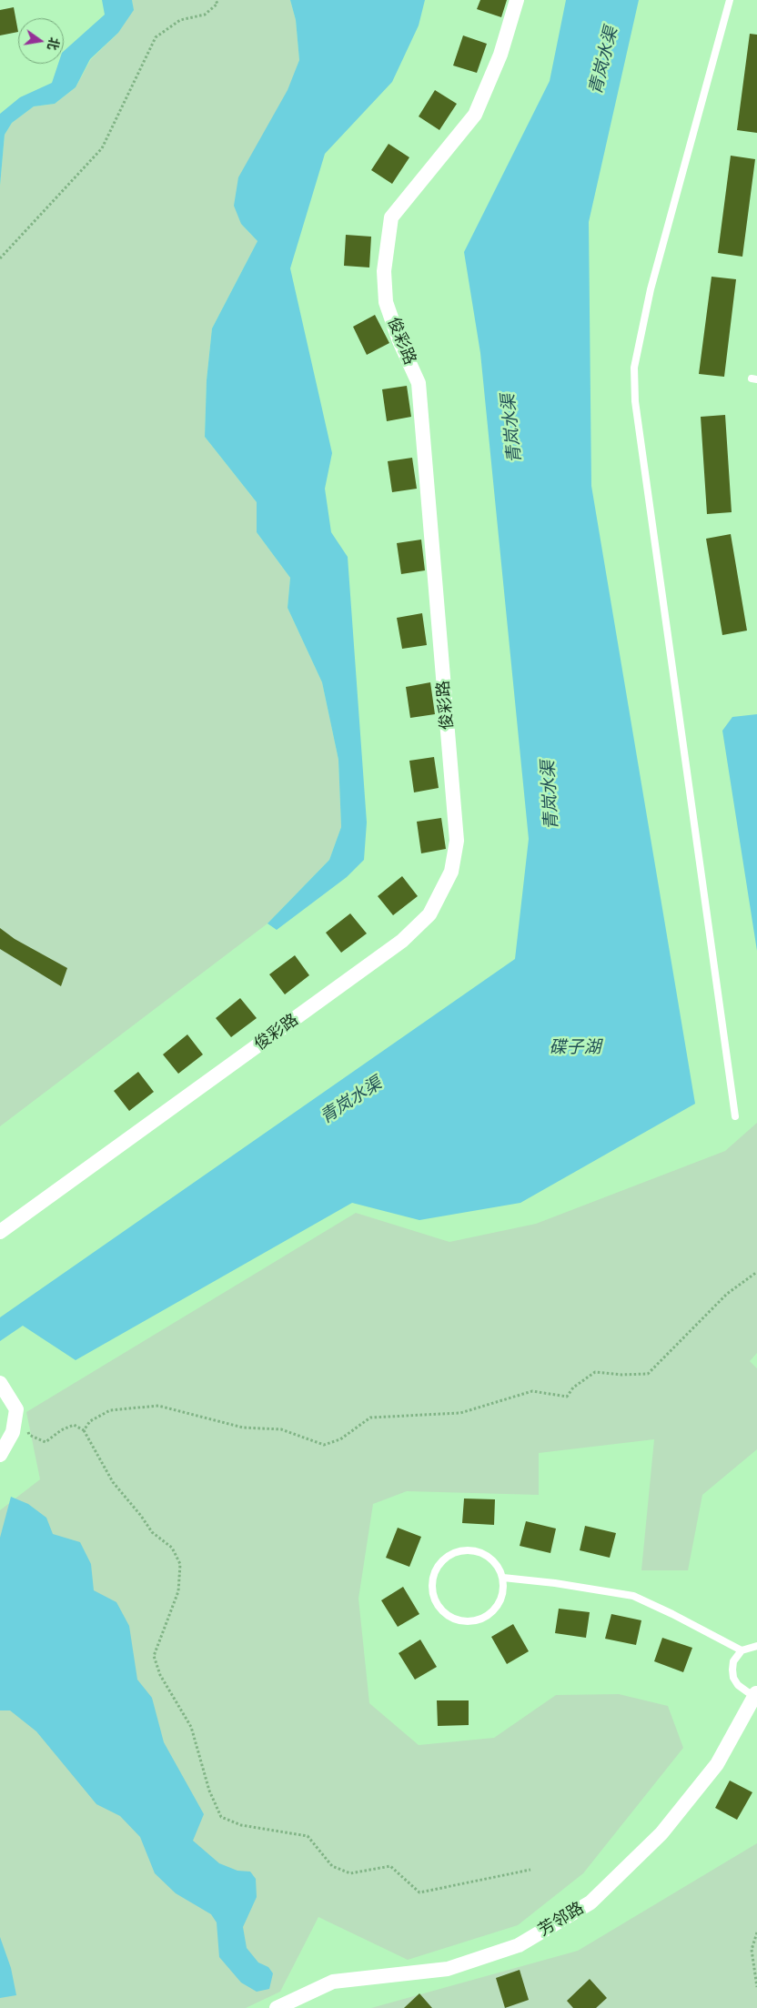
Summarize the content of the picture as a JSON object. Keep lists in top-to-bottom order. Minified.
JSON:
{"streets":{"street":["俊彩路","芳邻路"]},"water":["青岚水渠","碟子湖"],"north":"right"}
